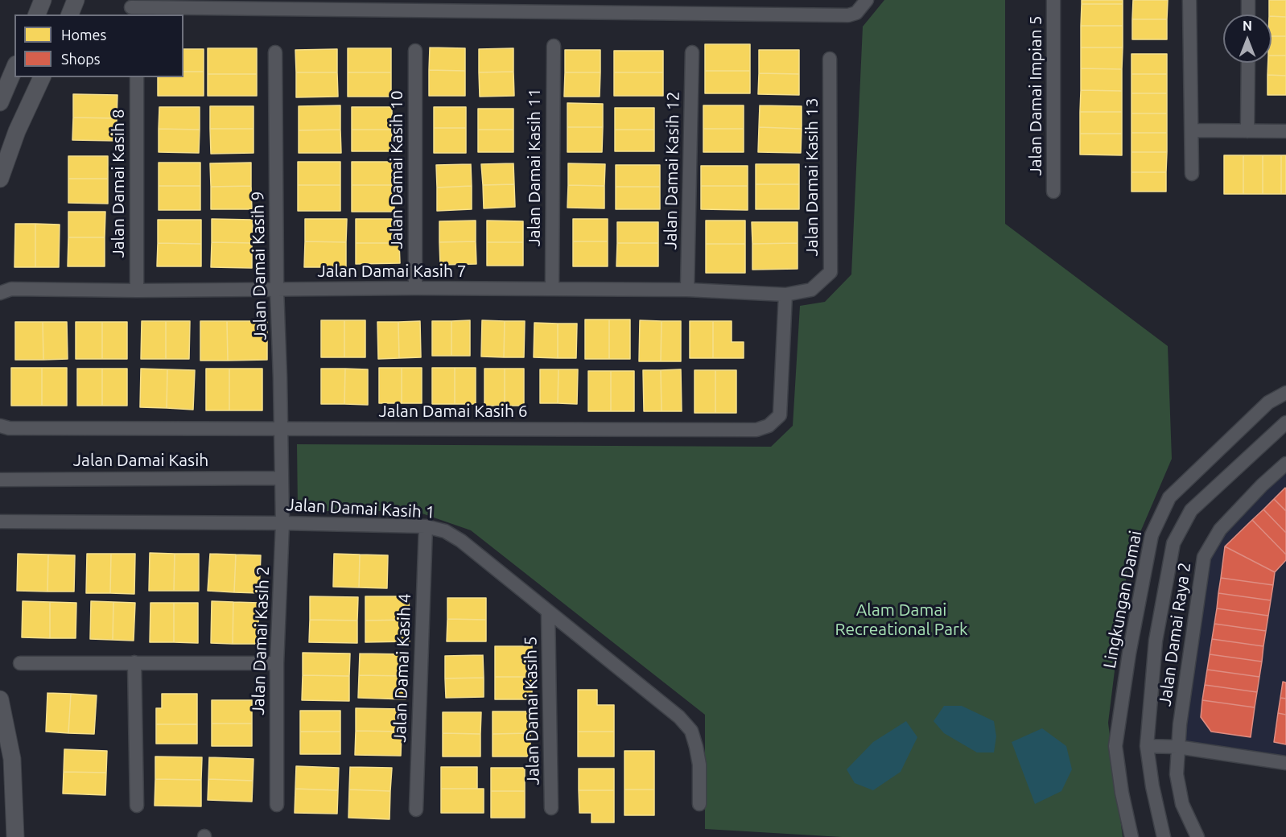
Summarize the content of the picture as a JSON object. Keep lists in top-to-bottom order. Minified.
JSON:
{"streets":{"street":["Jalan Damai Impian 5","Jalan Damai Kasih 11","Jalan Damai Kasih 10","Jalan Damai Kasih 12","Jalan Damai Kasih 13","Jalan Damai Kasih 8","Jalan Damai Kasih 9","Jalan Damai Kasih 7","Jalan Damai Kasih 6","Jalan Damai Kasih","Jalan Damai Kasih 1","Lingkungan Damai","Jalan Damai Raya 2","Jalan Damai Kasih 2","Jalan Damai Kasih 4","Jalan Damai Kasih 5"]},"crossings":[["Jalan Damai Kasih 11","Jalan Damai Kasih 7"],["Jalan Damai Kasih 10","Jalan Damai Kasih 7"],["Jalan Damai Kasih 12","Jalan Damai Kasih 7"],["Jalan Damai Kasih 13","Jalan Damai Kasih 7"],["Jalan Damai Kasih 13","Jalan Damai Kasih 6"],["Jalan Damai Kasih 8","Jalan Damai Kasih 7"],["Jalan Damai Kasih 9","Jalan Damai Kasih 7"],["Jalan Damai Kasih 9","Jalan Damai Kasih 6"],["Jalan Damai Kasih 9","Jalan Damai Kasih"],["Jalan Damai Kasih 9","Jalan Damai Kasih 2"],["Jalan Damai Kasih 7","Jalan Damai Kasih 6"],["Jalan Damai Kasih","Jalan Damai Kasih 2"],["Jalan Damai Kasih 1","Jalan Damai Kasih 2"],["Jalan Damai Kasih 1","Jalan Damai Kasih 4"],["Jalan Damai Kasih 1","Jalan Damai Kasih 5"]],"parks":["Alam Damai Recreational Park"],"legend":["Homes","Shops"],"north":"top"}
